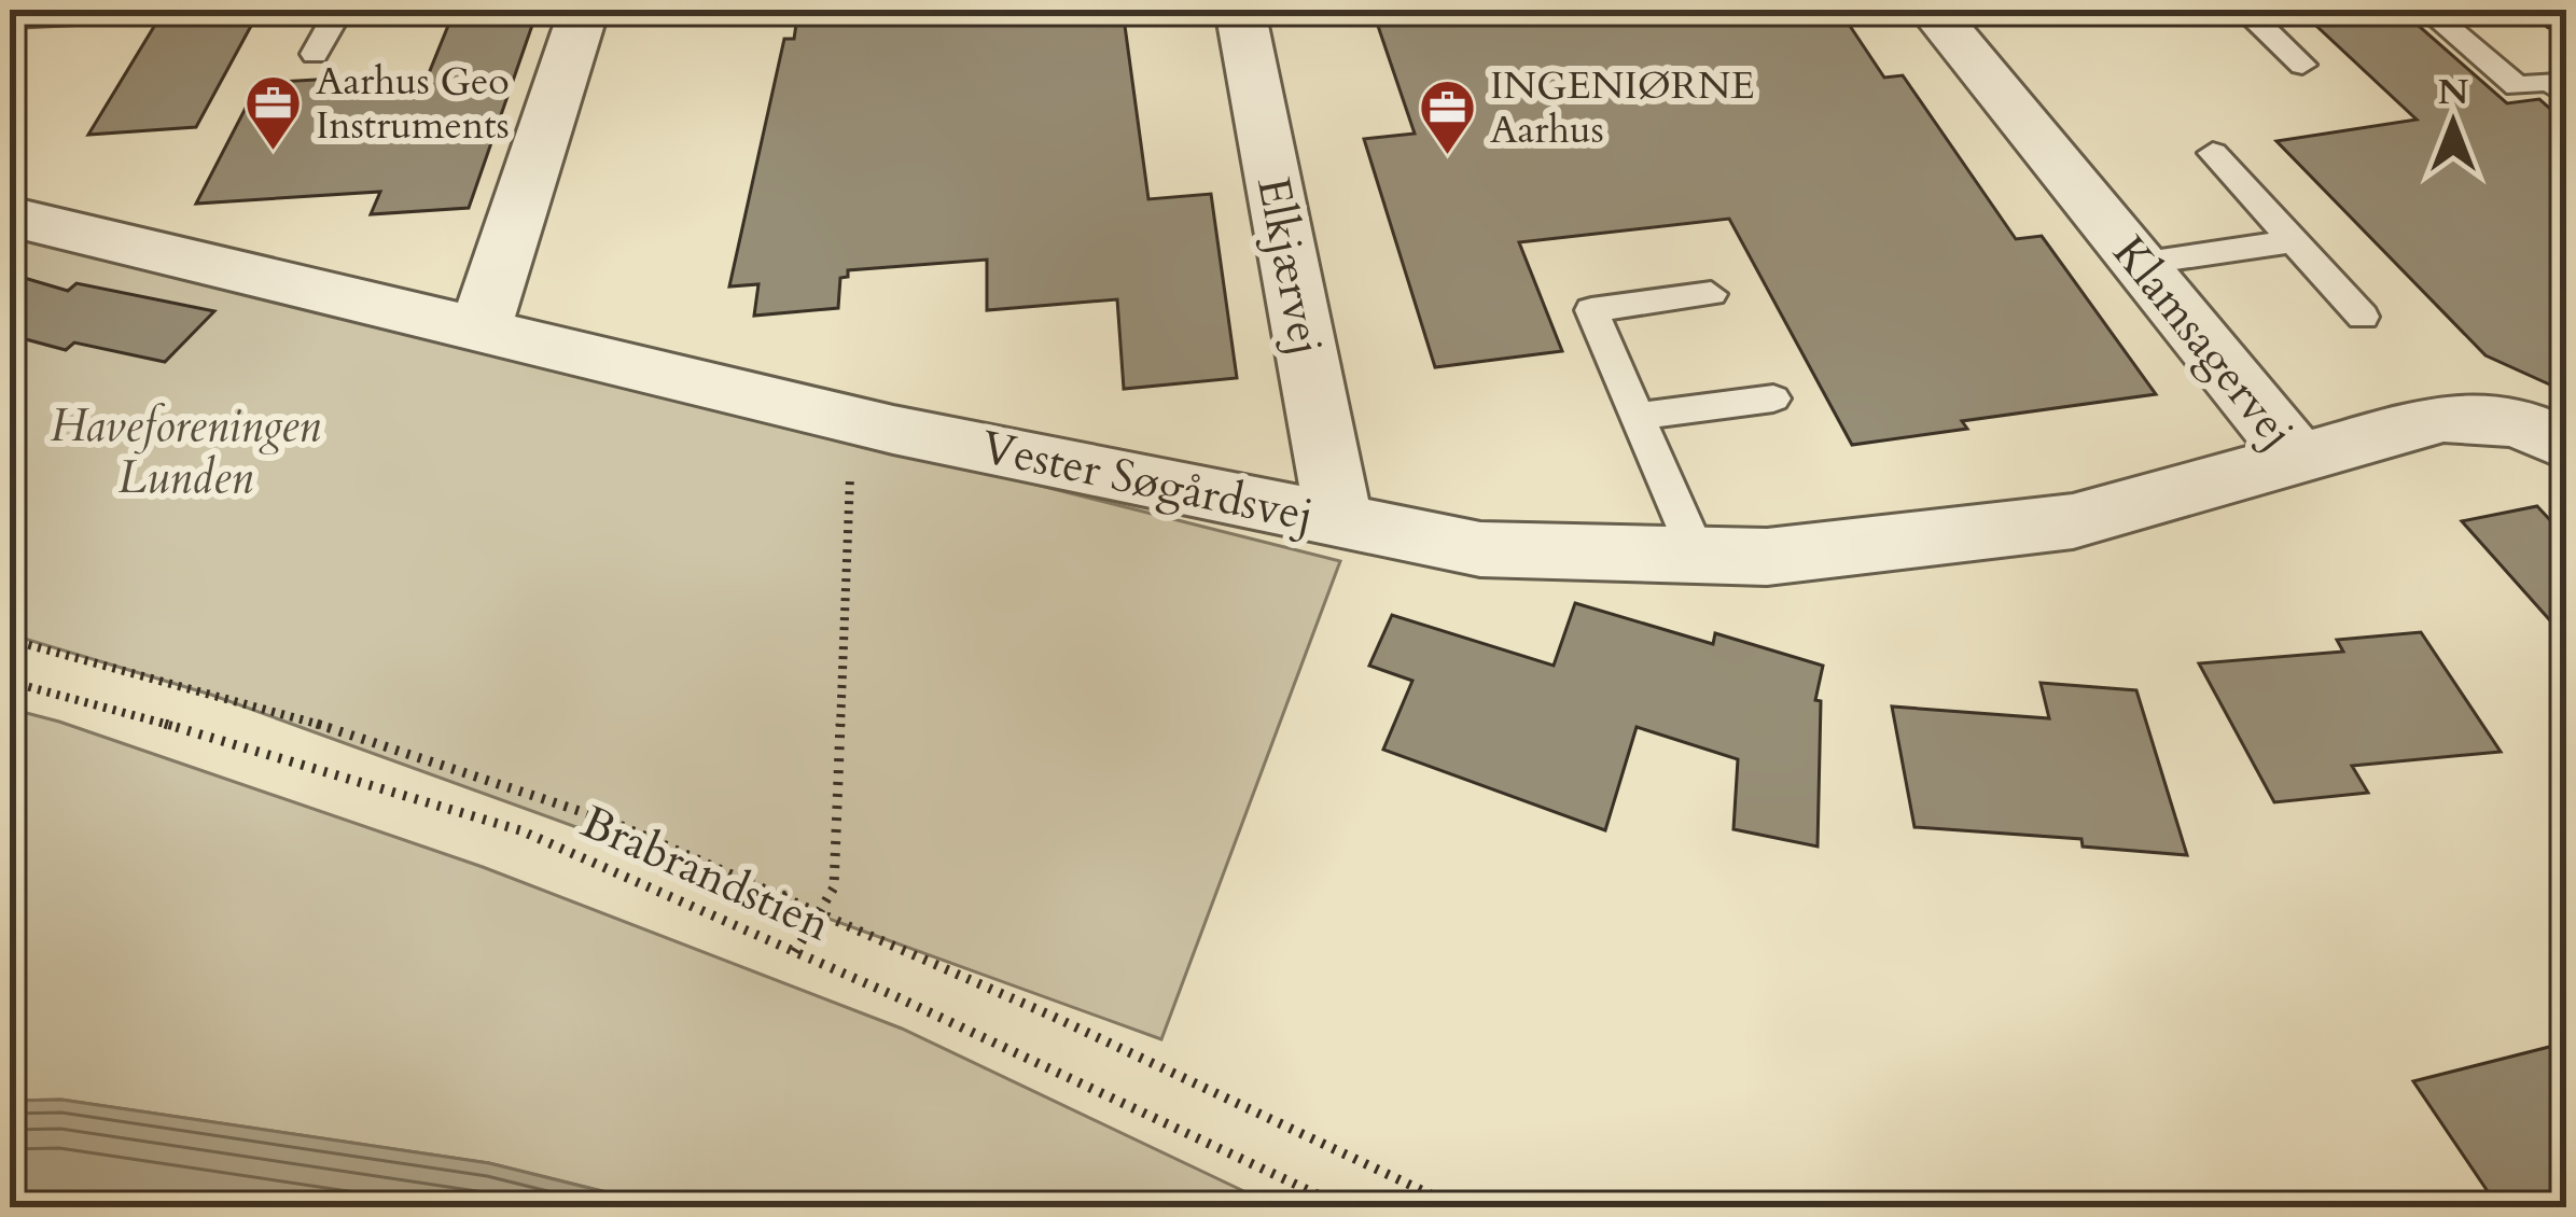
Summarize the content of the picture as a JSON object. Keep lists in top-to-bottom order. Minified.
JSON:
{"streets":{"street":["Elkjærvej","Klamsagervej","Vester Søgårdsvej"],"path":["Brabrandstien"]},"crossings":[["Elkjærvej","Vester Søgårdsvej"],["Klamsagervej","Vester Søgårdsvej"]],"parks":["Haveforeningen Lunden"],"places":{"office":["Aarhus Geo Instruments","INGENIØRNE Aarhus"]},"north":"top"}
